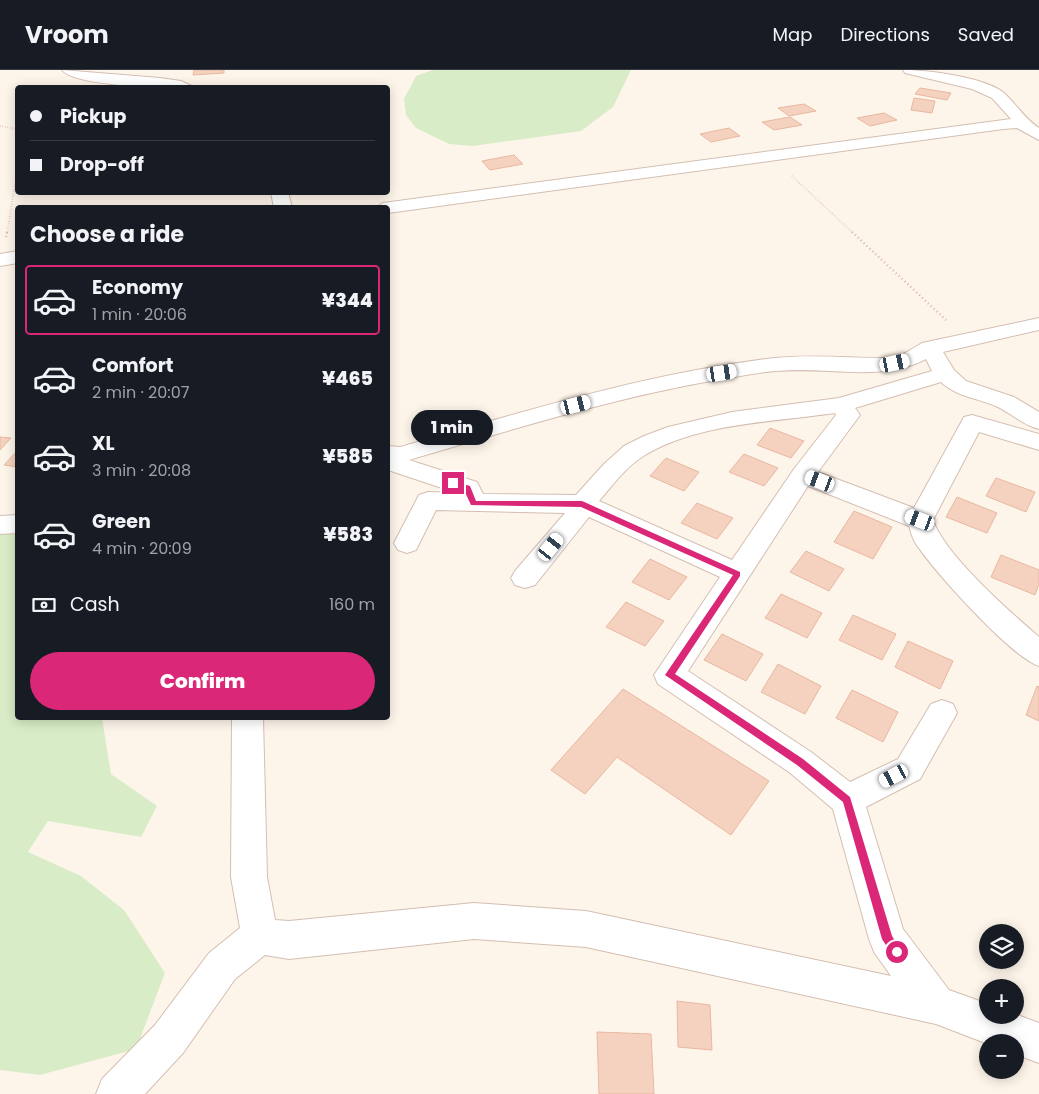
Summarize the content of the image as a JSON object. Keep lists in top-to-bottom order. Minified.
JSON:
{"page":{"header":"Vroom","nav":["Map","Directions","Saved"],"banner":["Pickup","Drop-off"],"heading":"Choose a ride","list":[{"name":"Economy","note":"1 min · 20:06","value":"¥344"},{"name":"Comfort","note":"2 min · 20:07","value":"¥465"},{"name":"XL","note":"3 min · 20:08","value":"¥585"},{"name":"Green","note":"4 min · 20:09","value":"¥583"}],"bubble":"1 min","pay":["Cash","160 m"],"buttons":"Confirm","map_buttons":["+","−"]}}
